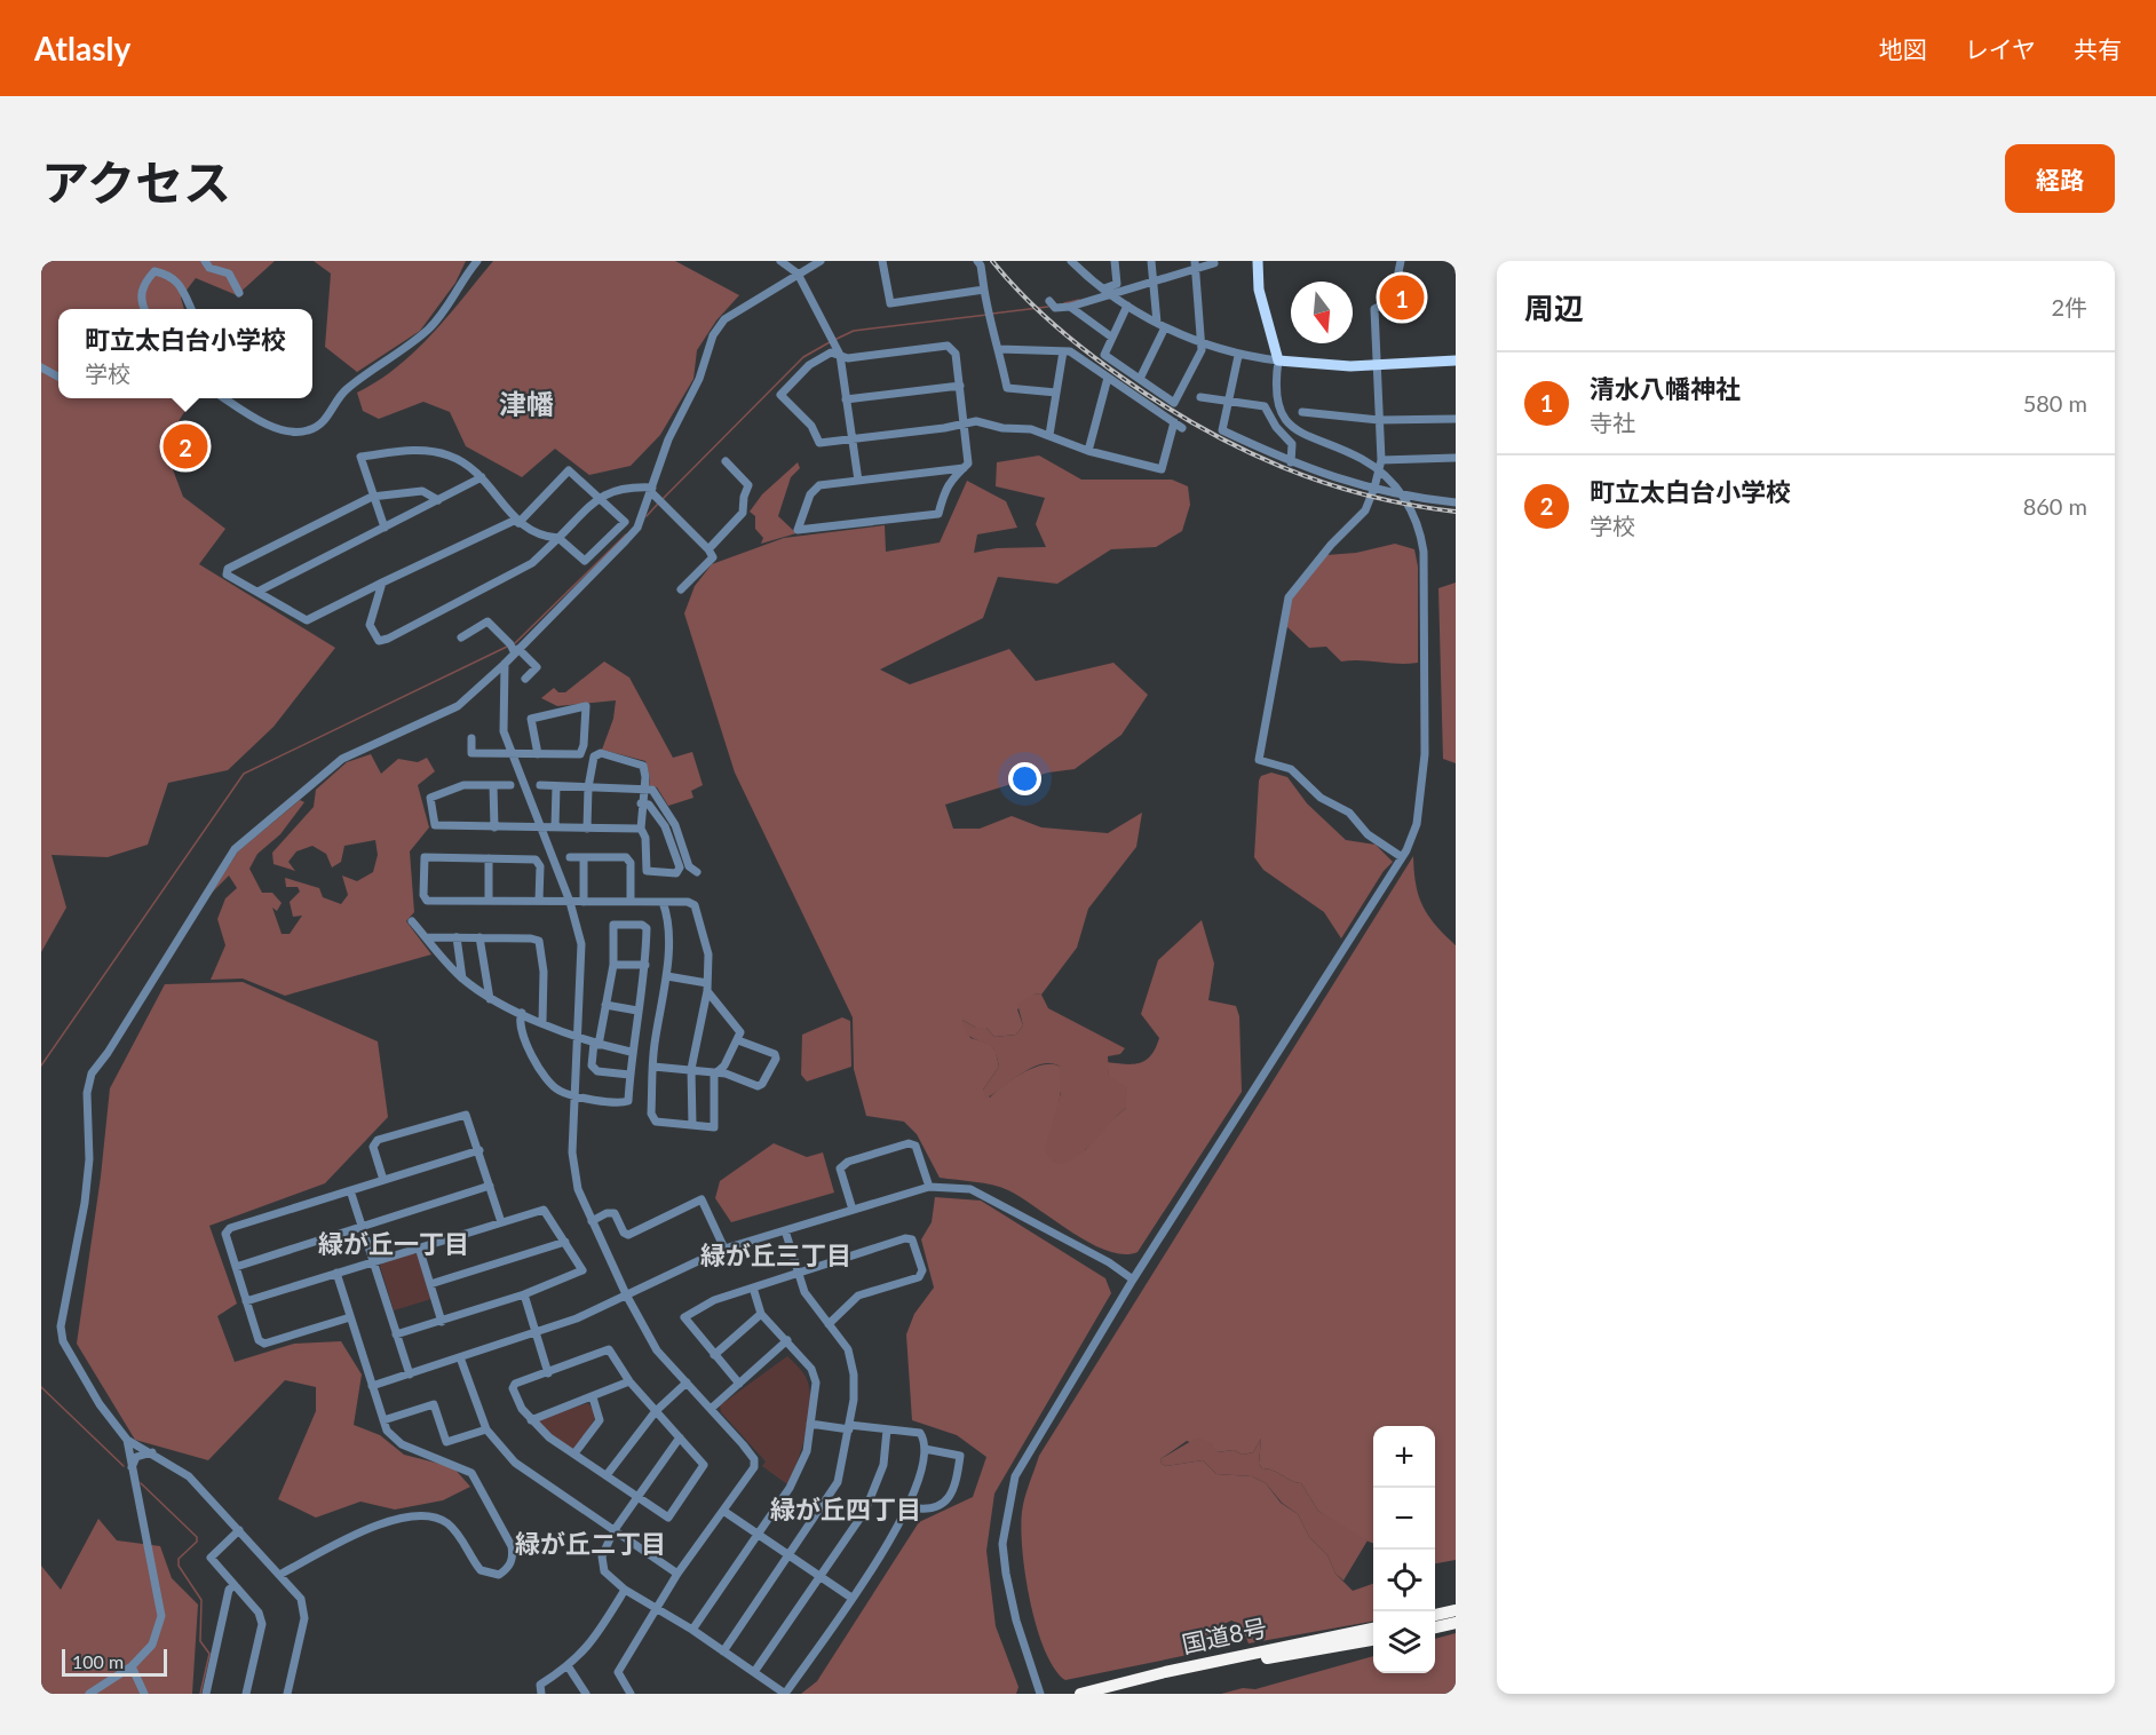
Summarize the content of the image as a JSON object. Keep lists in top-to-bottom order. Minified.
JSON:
{"streets":{"highway":["国道8号"]},"districts":["津幡","緑が丘一丁目","緑が丘三丁目","緑が丘四丁目","緑が丘二丁目"],"scale_bar":"100 m","north":"bottom","page":{"header":"Atlasly","nav":["地図","レイヤ","共有"],"title":"アクセス","buttons":"経路","heading":["周辺","2件"],"pins":["1","2"],"popup":["町立太白台小学校","学校"],"list":[{"mark":"1","name":"清水八幡神社","note":"寺社","value":"580 m"},{"mark":"2","name":"町立太白台小学校","note":"学校","value":"860 m"}],"map_buttons":["+","−"],"scale":"100 m"}}
